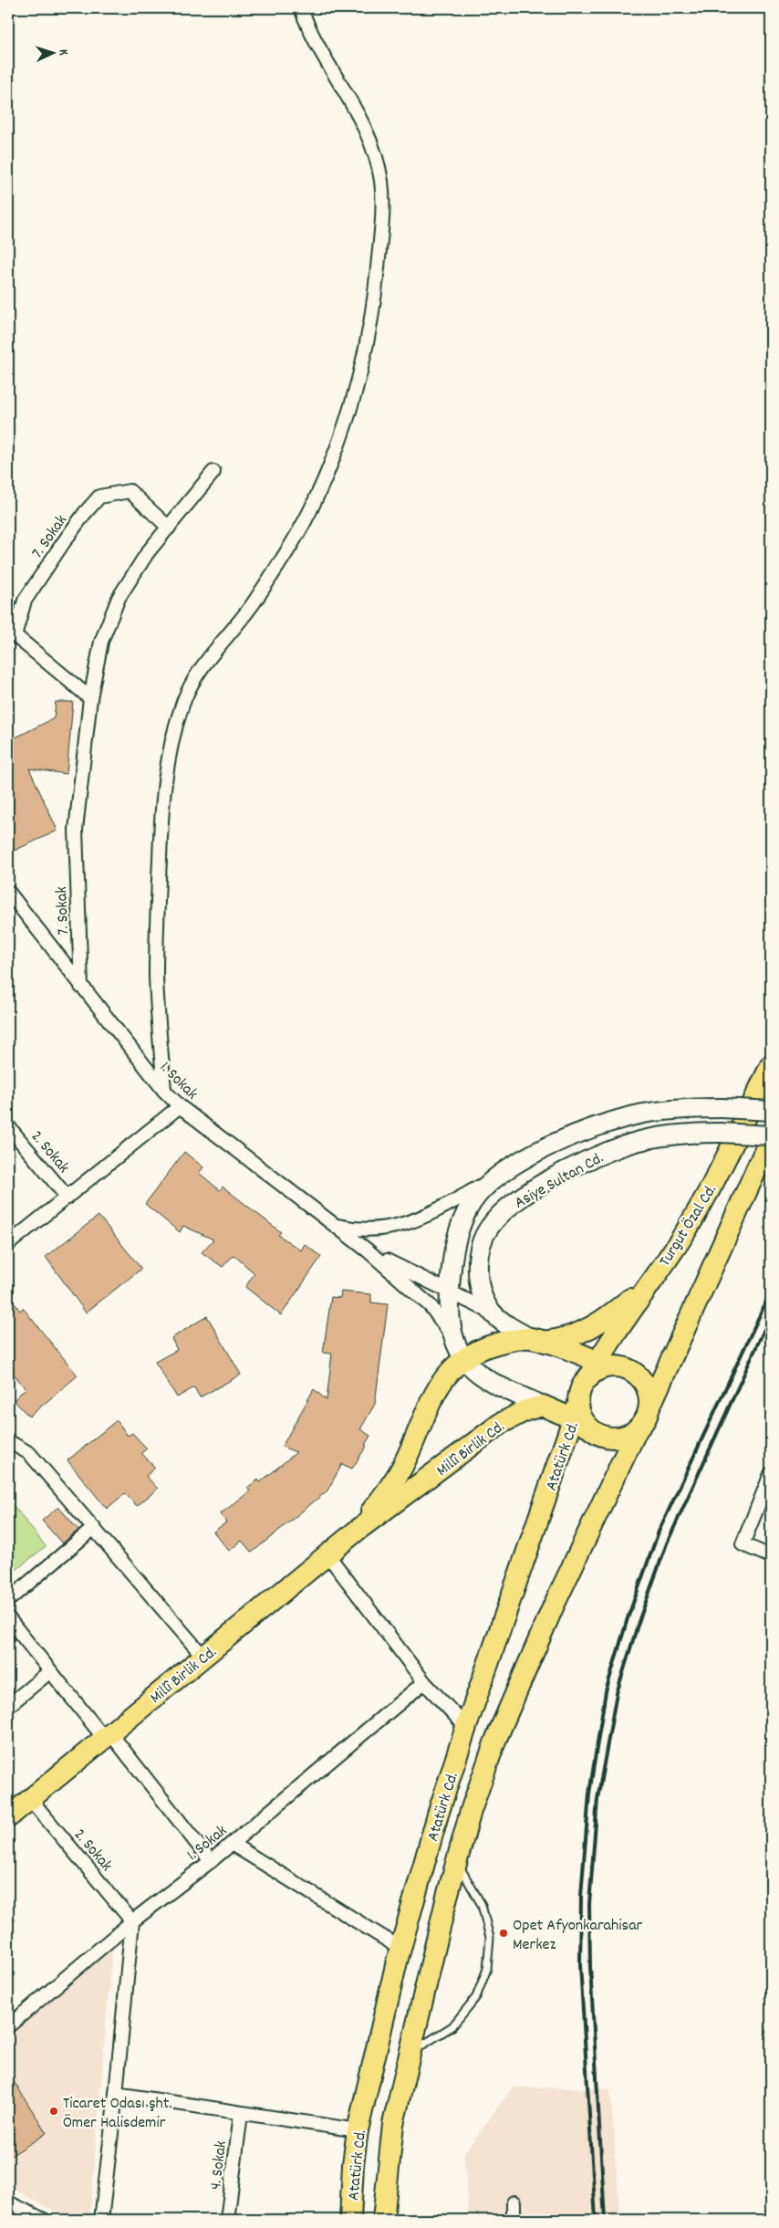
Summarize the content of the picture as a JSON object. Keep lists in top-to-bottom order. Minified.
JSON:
{"streets":{"main road":["Asiye Sultan Cd.","Turgut Özal Cd.","Millî Birlik Cd.","Atatürk Cd."],"street":["7. Sokak","1. Sokak","2. Sokak","4. Sokak"]},"crossings":[["7. Sokak","1. Sokak"],["1. Sokak","2. Sokak"],["2. Sokak","Millî Birlik Cd."],["Asiye Sultan Cd.","Millî Birlik Cd."],["Turgut Özal Cd.","Atatürk Cd."]],"places":["Opet Afyonkarahisar Merkez","Ticaret Odası şht. Ömer Halisdemir"],"north":"right"}
